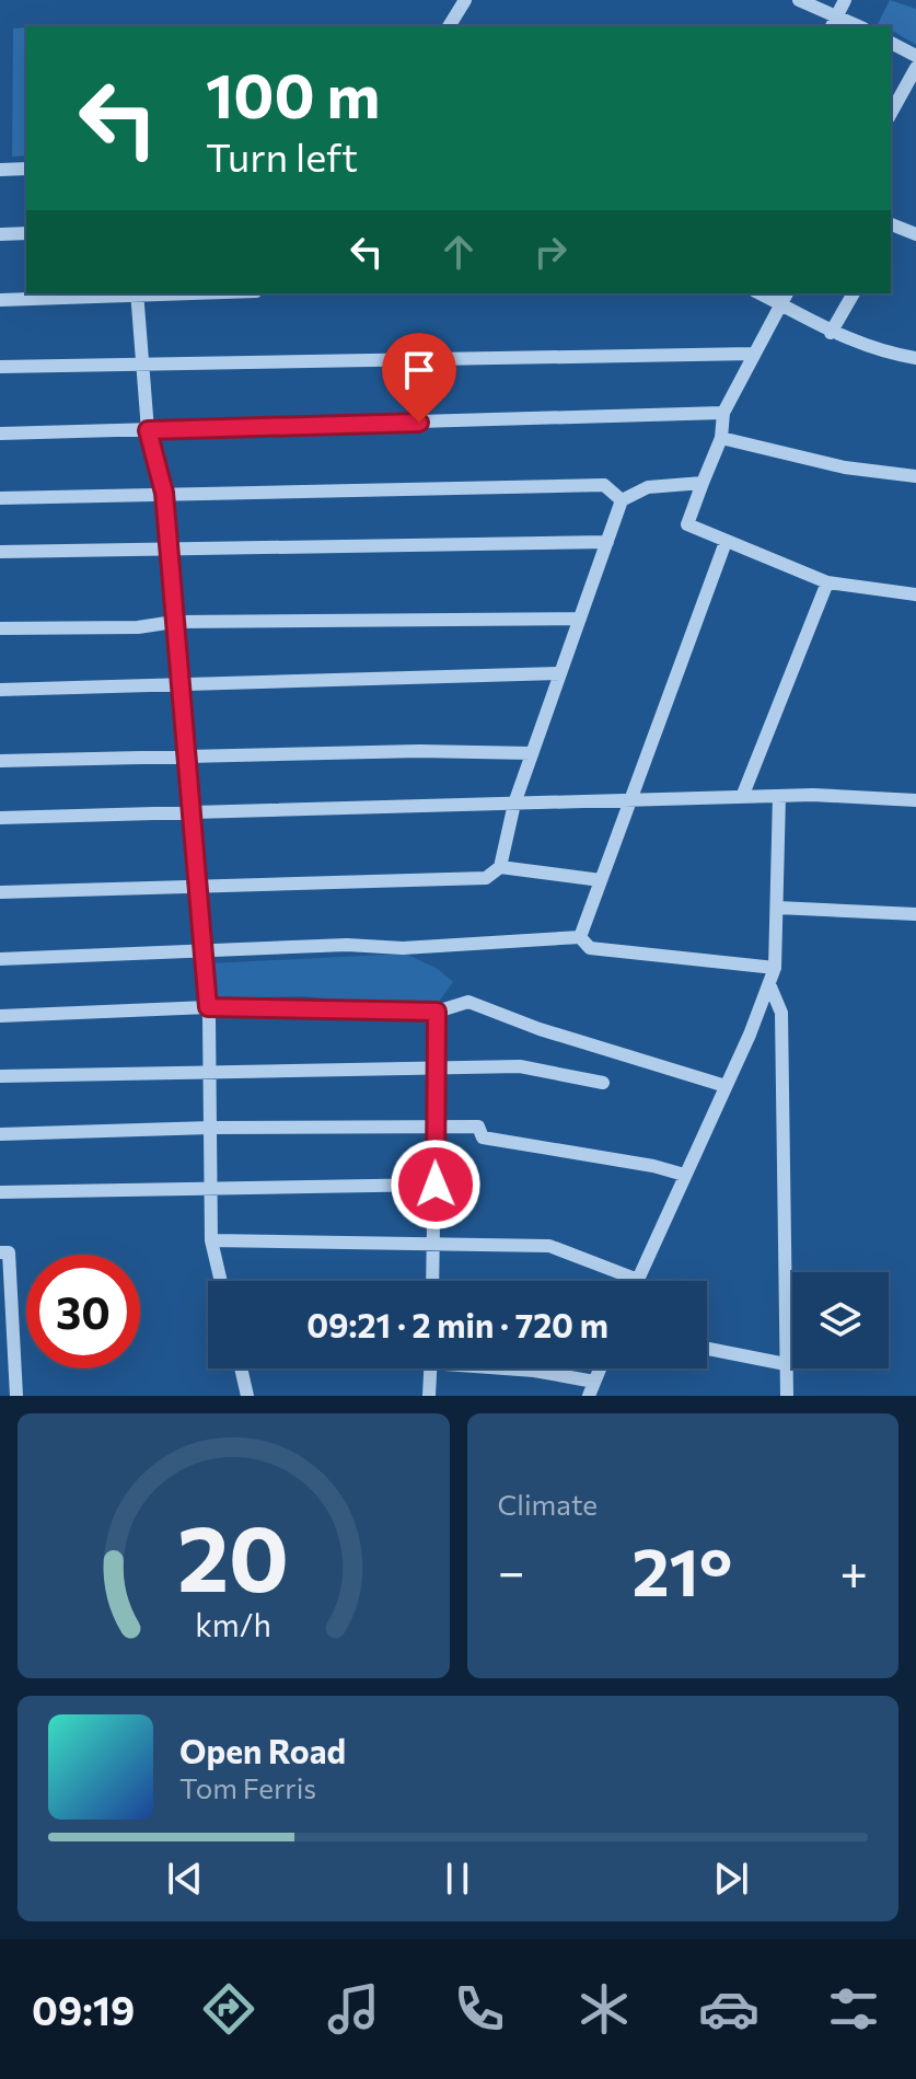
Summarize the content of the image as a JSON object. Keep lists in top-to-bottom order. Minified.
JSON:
{"page":{"turn":["100 m","Turn left"],"limit":"30","trip":"09:21 · 2 min · 720 m","tile":"Climate","heat":["−","21°","+"],"song":["Open Road","Tom Ferris"],"tabs":"09:19","gauge":["20","km/h"]}}
